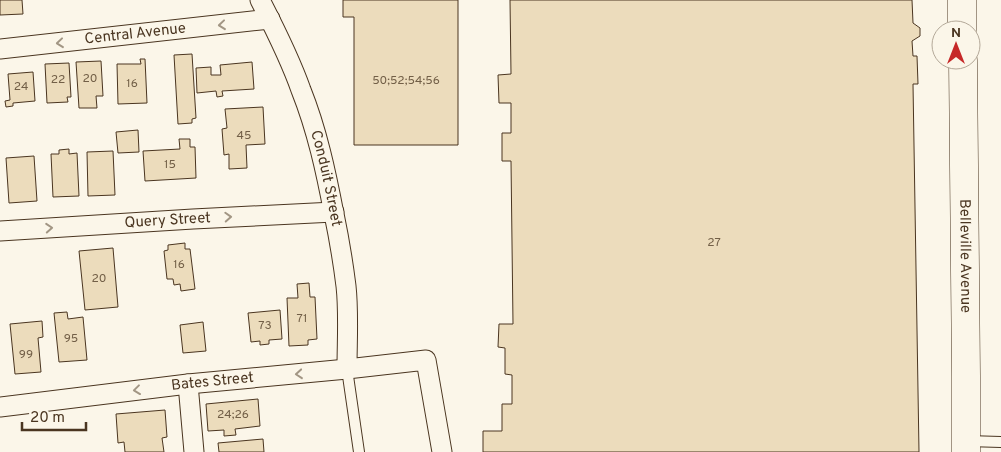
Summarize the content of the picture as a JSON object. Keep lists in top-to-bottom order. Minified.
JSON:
{"streets":{"main road":["Belleville Avenue"],"street":["Central Avenue","Conduit Street","Query Street","Bates Street"]},"crossings":[["Central Avenue","Conduit Street"],["Conduit Street","Query Street"],["Conduit Street","Bates Street"]],"one_way":["Central Avenue","Query Street","Bates Street"],"house_numbers":["20","22","50;52;54;56","16","24","45","15","27","16","20","71","73","95","99","24;26"],"scale_bar":"20 m","north":"top"}
